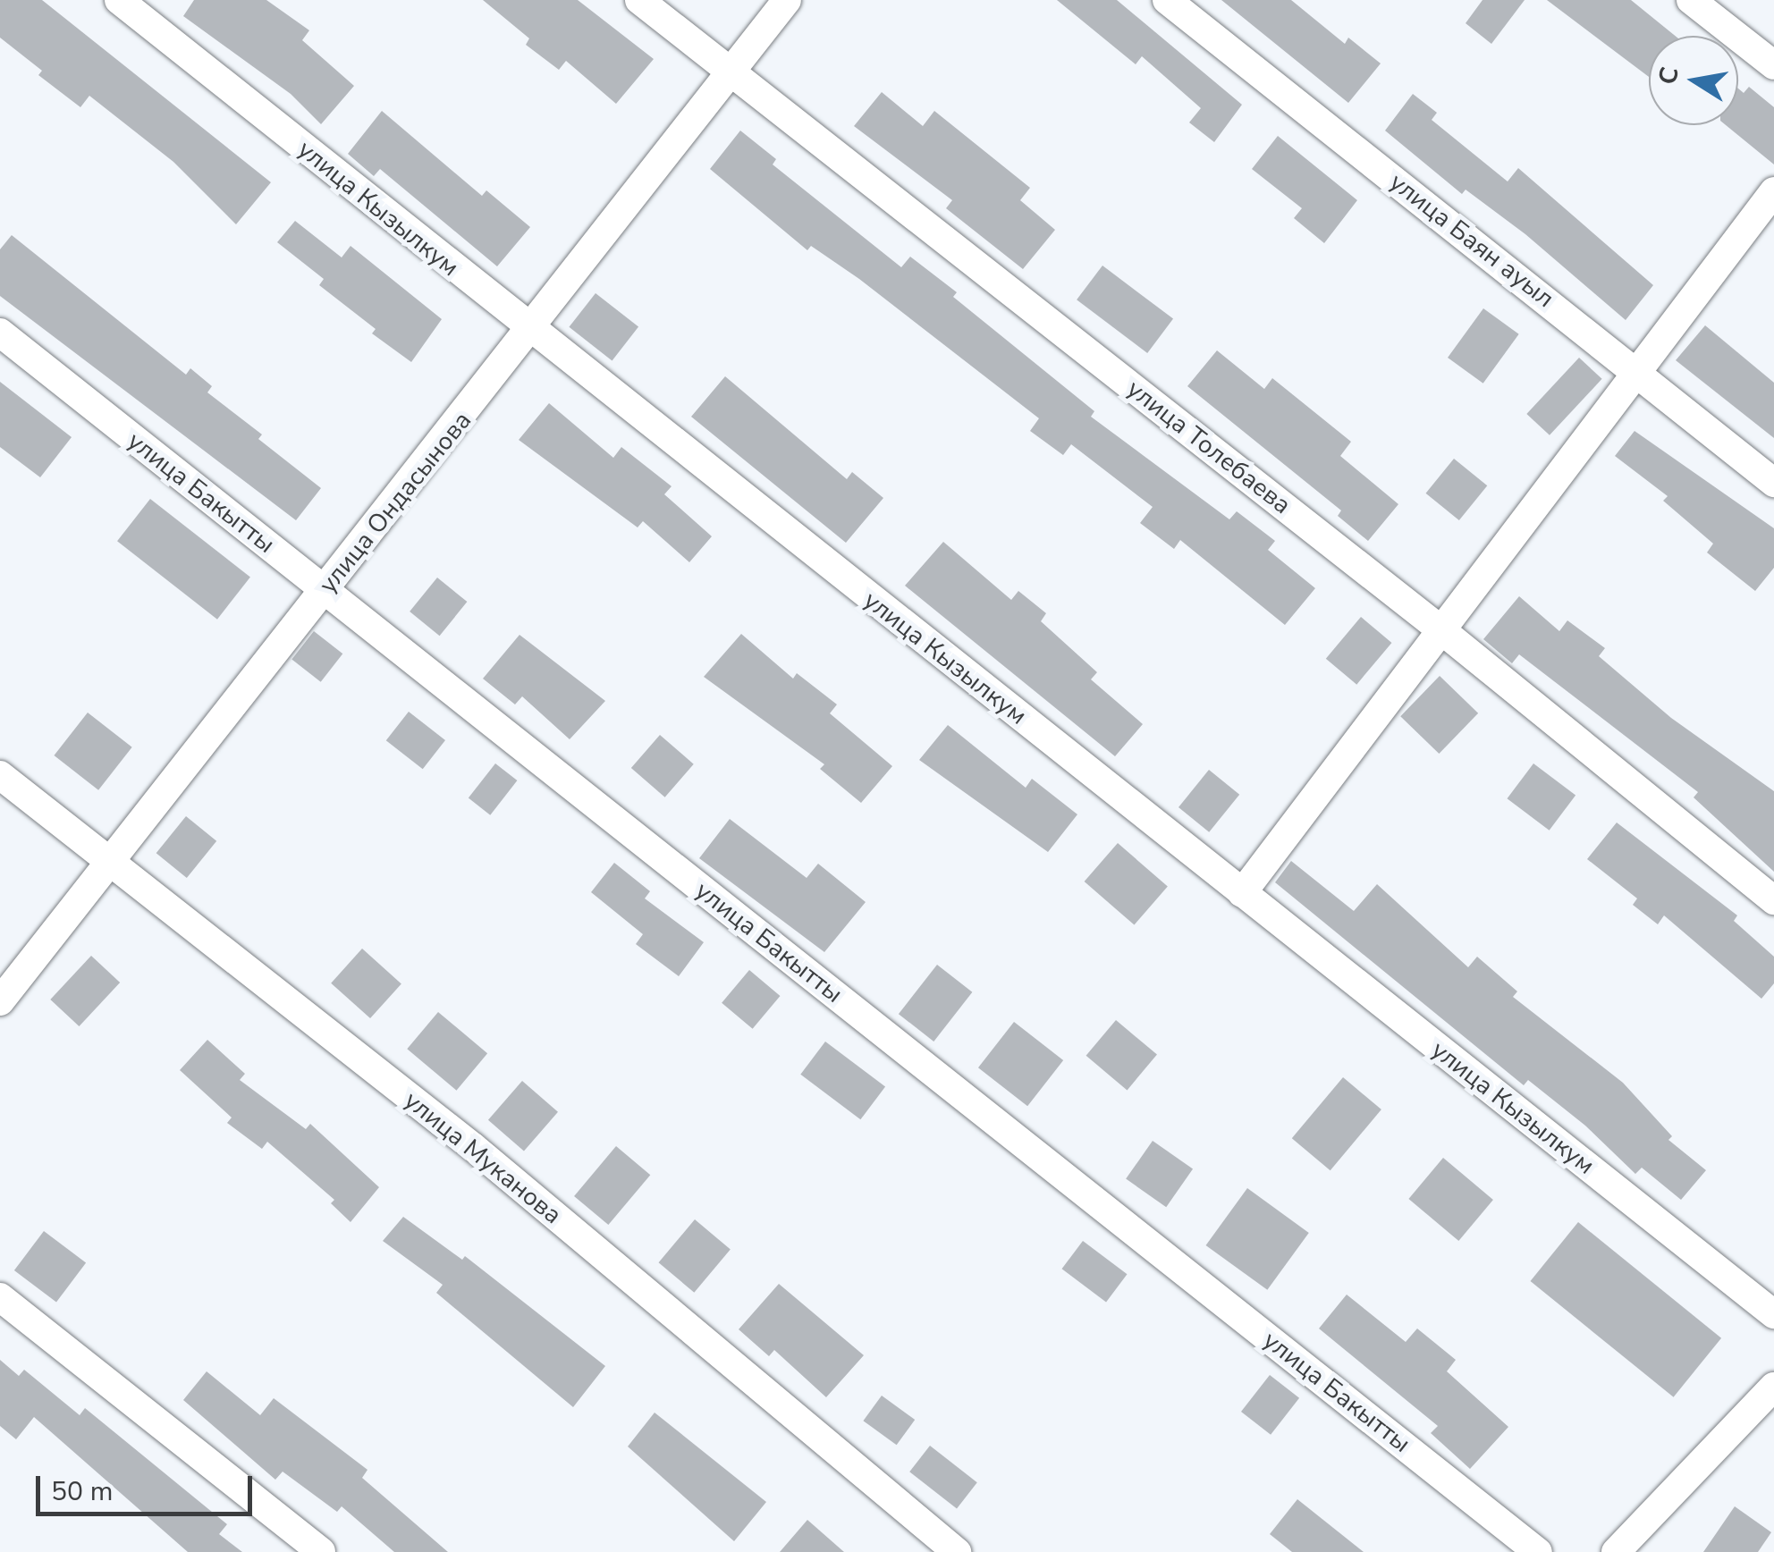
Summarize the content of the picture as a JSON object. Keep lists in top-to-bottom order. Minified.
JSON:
{"streets":{"street":["улица Кызылкум","улица Баян ауыл","улица Толебаева","улица Бакытты","улица Ондасынова","улица Муканова"]},"crossings":[["улица Кызылкум","улица Ондасынова"],["улица Толебаева","улица Ондасынова"],["улица Бакытты","улица Ондасынова"],["улица Ондасынова","улица Муканова"]],"scale_bar":"50 m","north":"left"}
